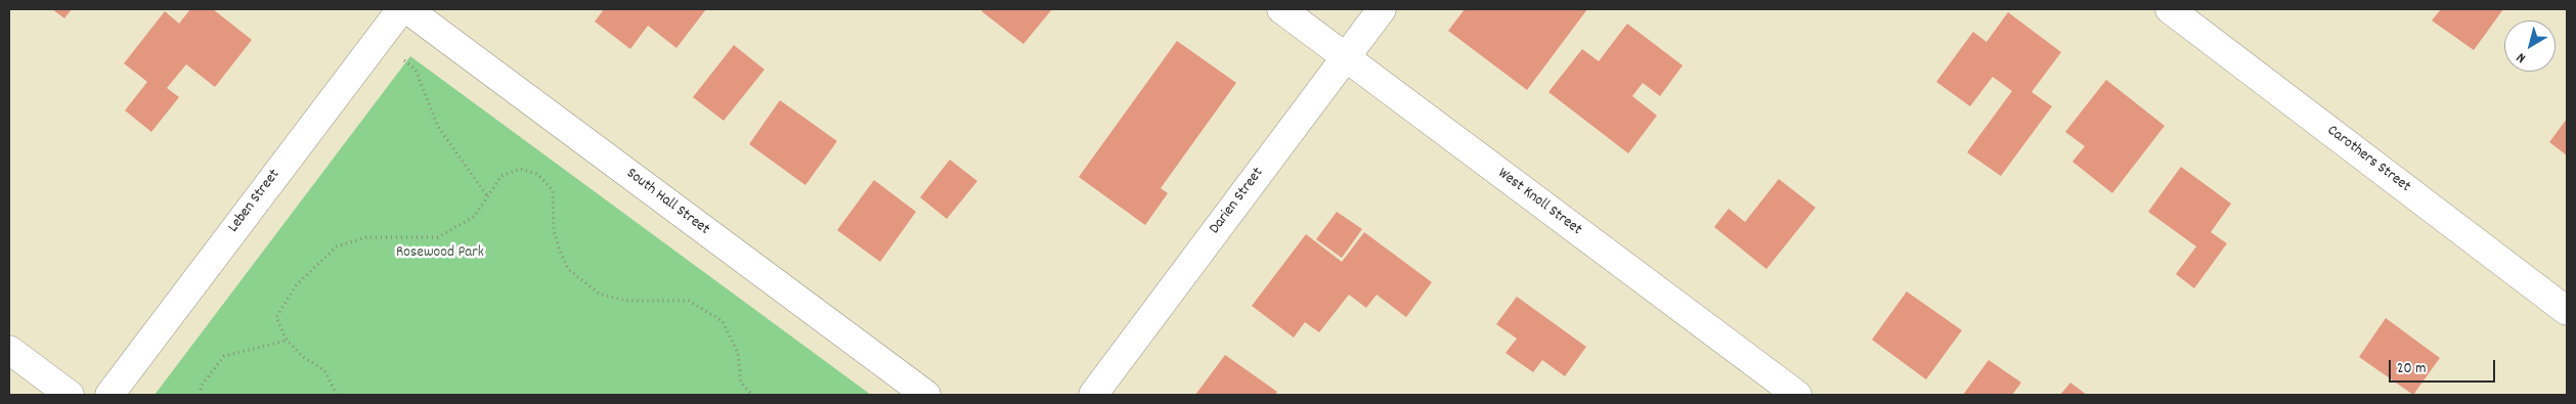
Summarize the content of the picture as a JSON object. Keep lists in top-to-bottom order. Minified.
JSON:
{"streets":{"street":["Carothers Street","Leben Street","Darien Street","South Hall Street","West Knoll Street"]},"crossings":[["Darien Street","West Knoll Street"]],"parks":["Rosewood Park"],"scale_bar":"20 m","north":"bottom left"}
